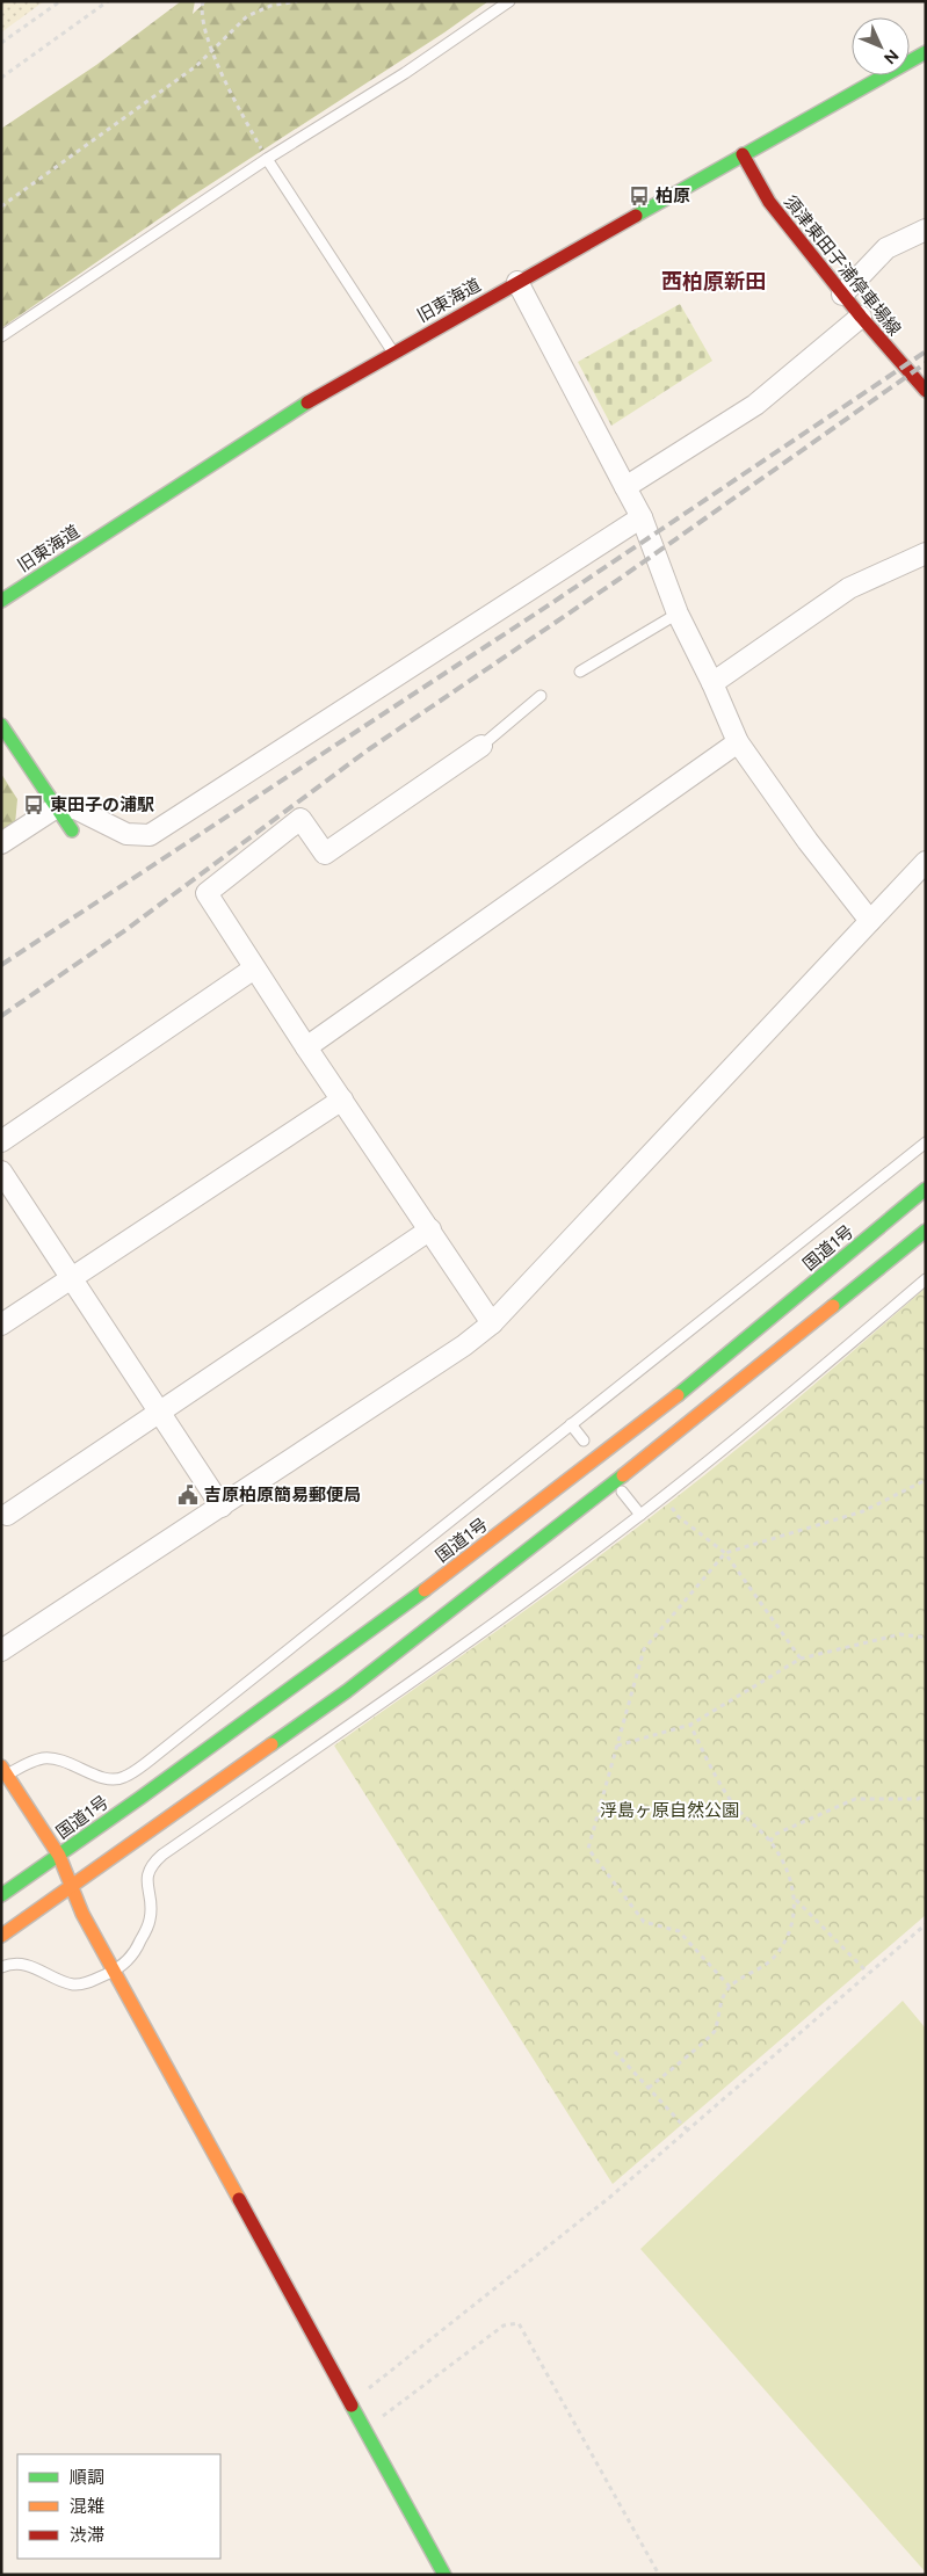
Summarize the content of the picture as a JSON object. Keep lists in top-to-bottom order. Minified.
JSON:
{"streets":{"main road":["須津東田子浦停車場線","旧東海道","国道1号"]},"crossings":[["須津東田子浦停車場線","旧東海道"]],"districts":["西柏原新田"],"parks":["浮島ヶ原自然公園"],"places":{"bus stop":["柏原","東田子の浦駅"],"public building":["吉原柏原簡易郵便局"]},"legend":["順調","混雑","渋滞"],"north":"bottom right"}
